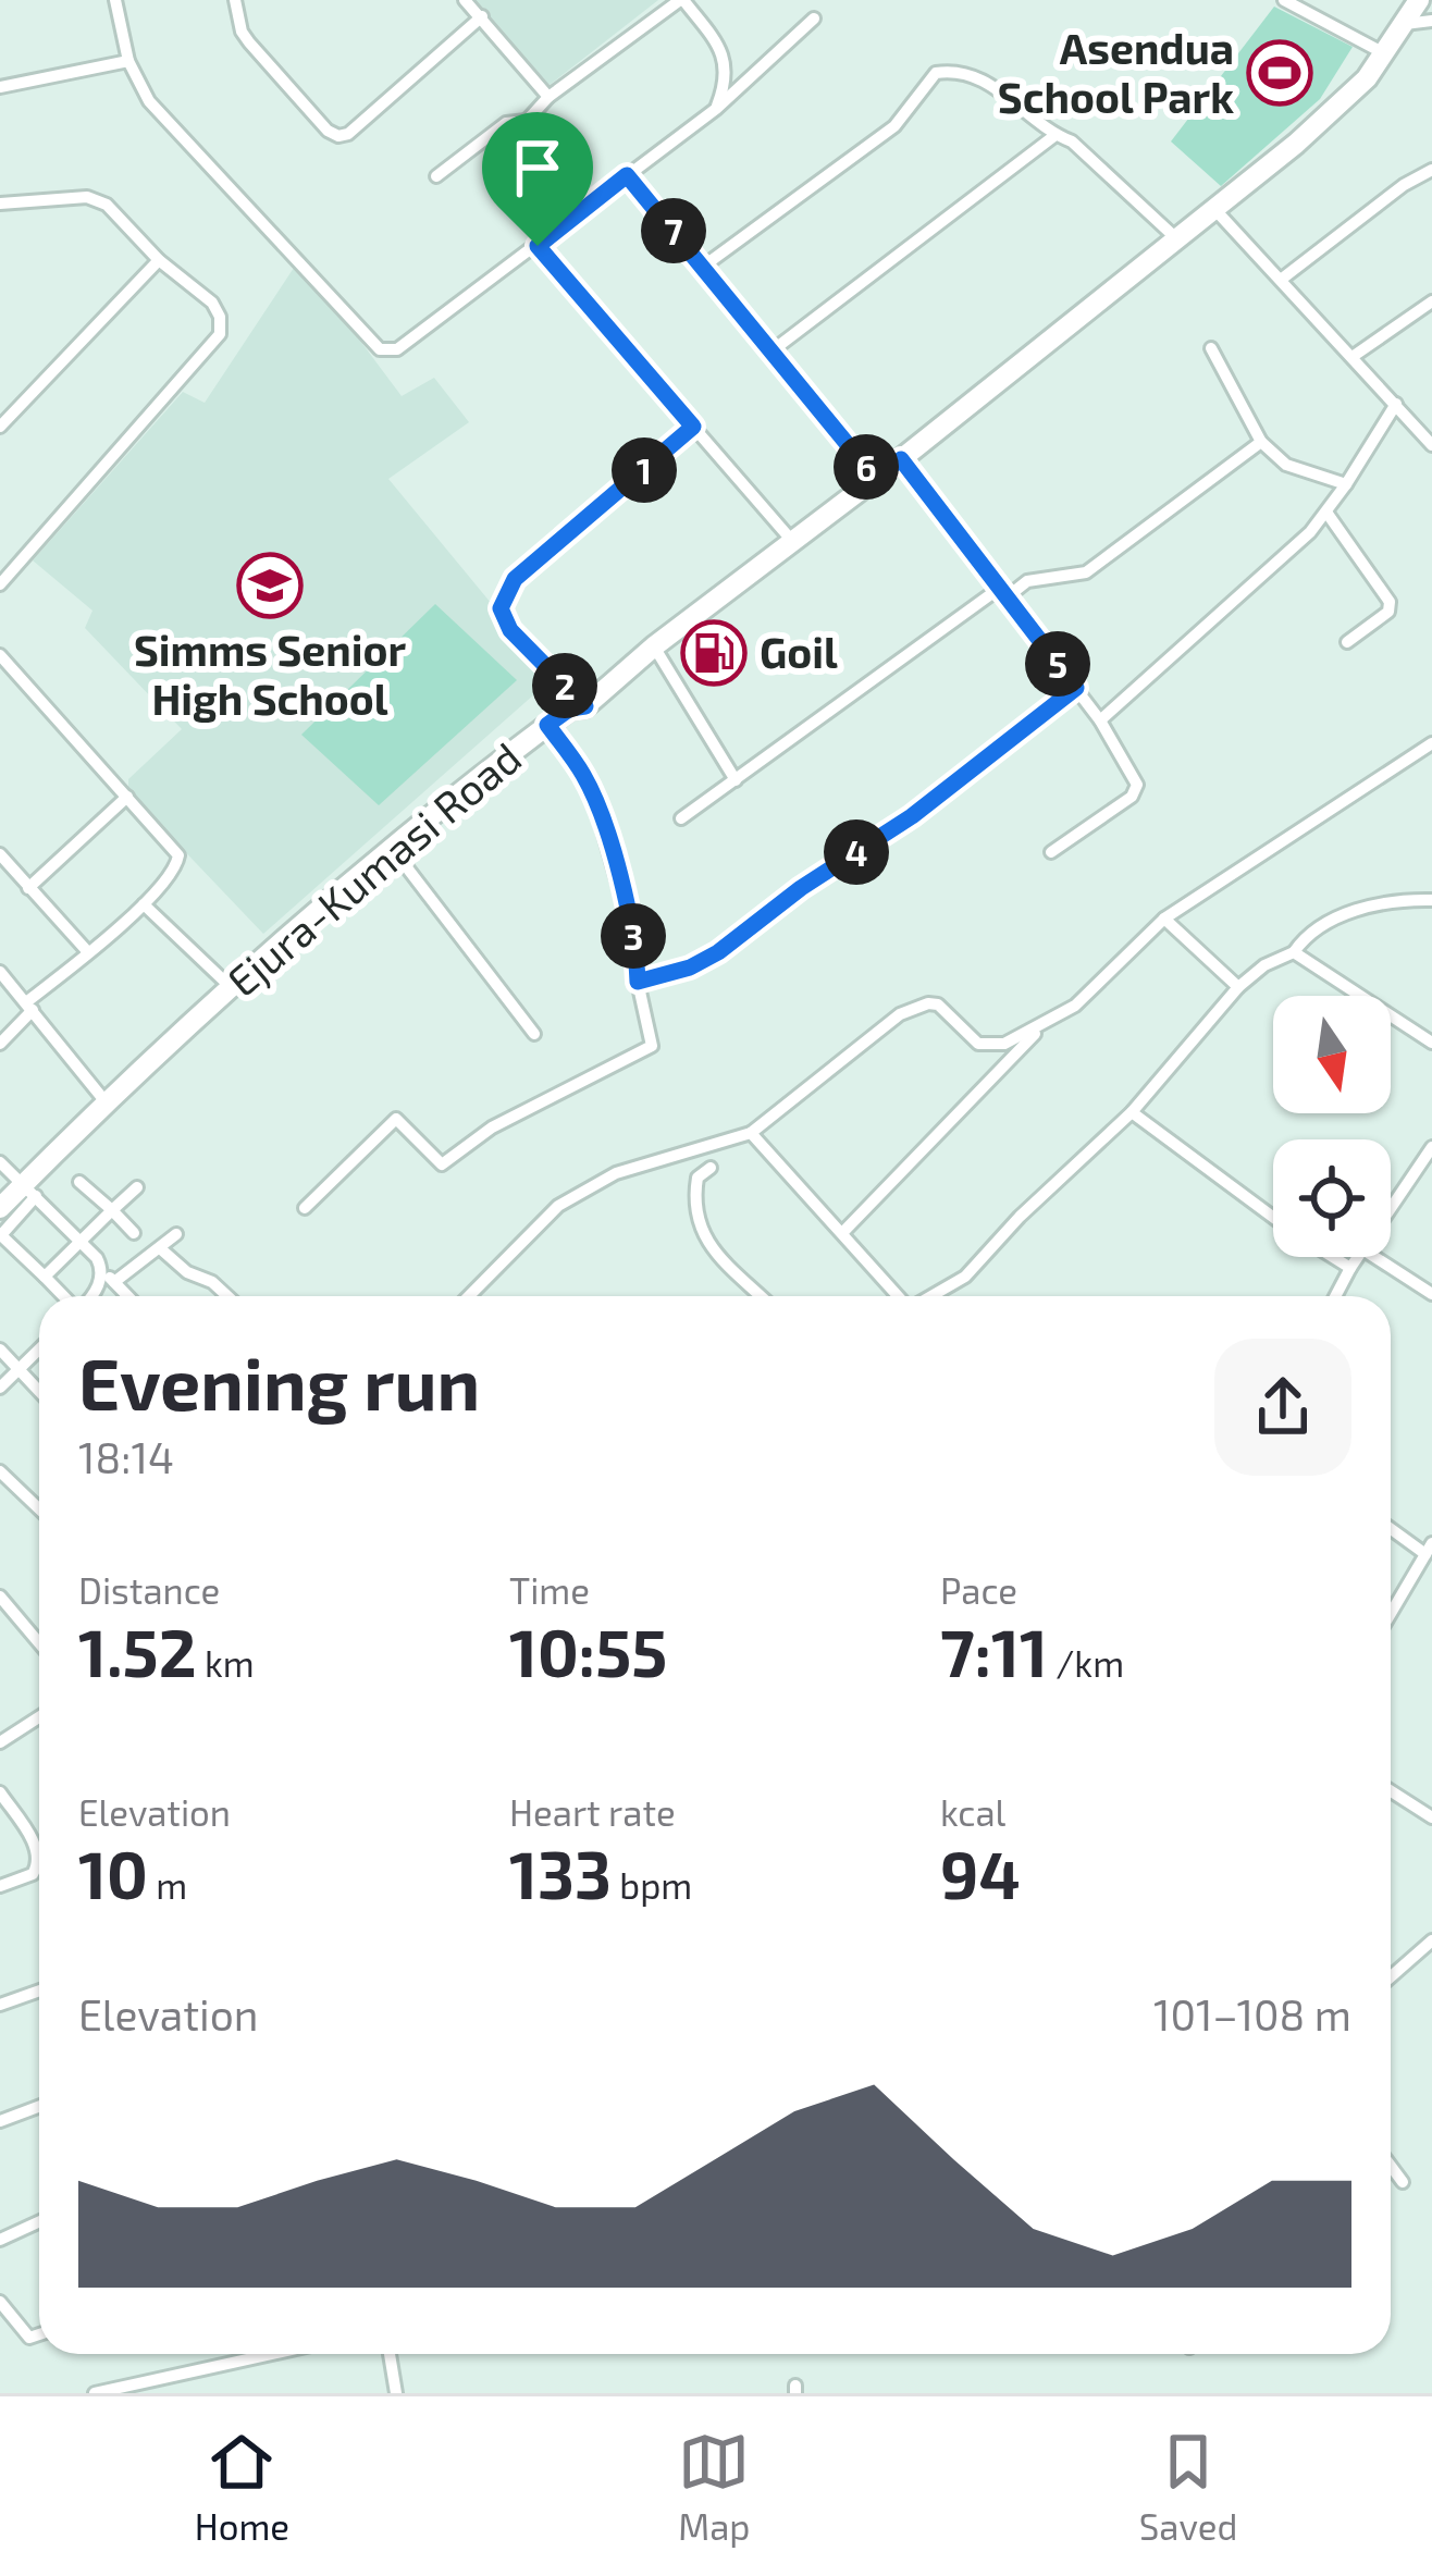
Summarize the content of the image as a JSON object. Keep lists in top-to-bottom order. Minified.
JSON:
{"streets":{"main road":["Ejura-Kumasi Road"]},"places":{"sports":["Asendua School Park"],"school or university":["Simms Senior High School"],"fuel station":["Goil"]},"north":"bottom","page":{"pins":["7","6","1","5","2","4","3"],"heading":["Evening run","18:14"],"stats":[["Distance","1.52 km"],["Time","10:55"],["Pace","7:11 /km"],["Elevation","10 m"],["Heart rate","133 bpm"],["kcal","94"]],"chart":["Elevation","101–108 m"],"tabs":["Home","Map","Saved"]}}
